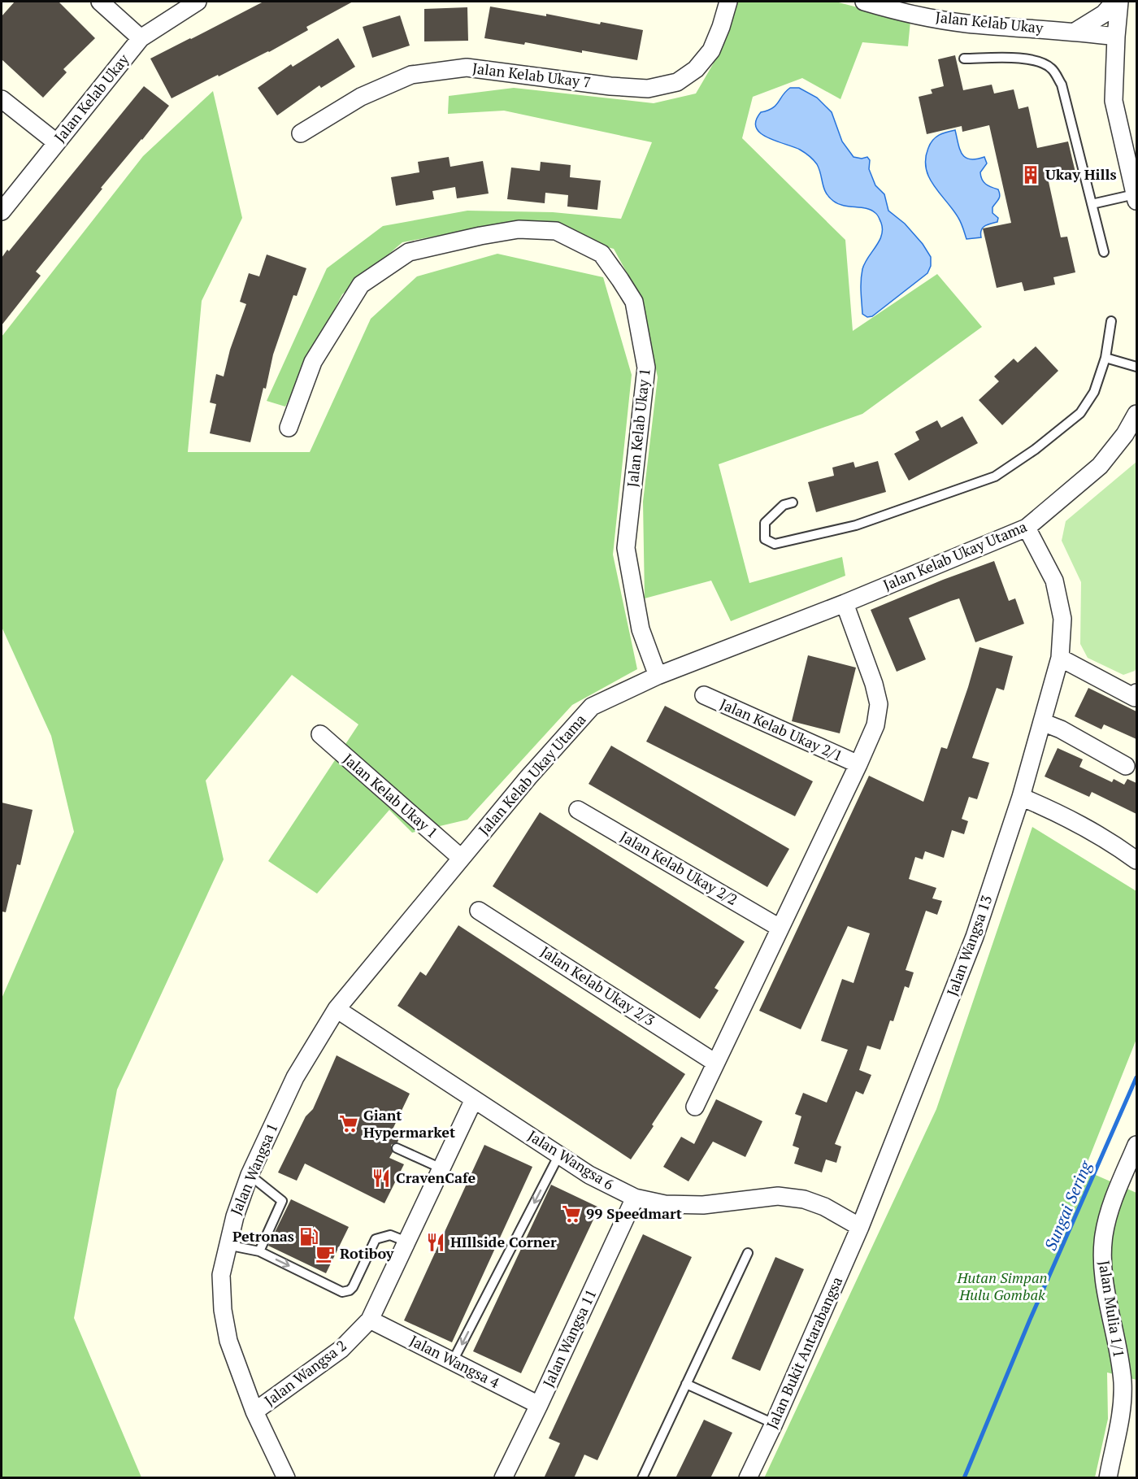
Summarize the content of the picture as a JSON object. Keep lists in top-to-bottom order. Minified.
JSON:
{"streets":{"street":["Jalan Kelab Ukay","Jalan Kelab Ukay 7","Jalan Kelab Ukay 1","Jalan Kelab Ukay Utama","Jalan Kelab Ukay 2/1","Jalan Kelab Ukay 2/2","Jalan Wangsa 13","Jalan Kelab Ukay 2/3","Jalan Wangsa 6","Jalan Wangsa 1","Jalan Mulia 1/1","Jalan Wangsa 11","Jalan Bukit Antarabangsa","Jalan Wangsa 4","Jalan Wangsa 2"]},"crossings":[["Jalan Kelab Ukay 1","Jalan Kelab Ukay Utama"],["Jalan Kelab Ukay Utama","Jalan Wangsa 13"],["Jalan Kelab Ukay Utama","Jalan Wangsa 6"],["Jalan Kelab Ukay Utama","Jalan Wangsa 1"],["Jalan Wangsa 13","Jalan Wangsa 6"],["Jalan Wangsa 13","Jalan Bukit Antarabangsa"],["Jalan Wangsa 6","Jalan Wangsa 1"],["Jalan Wangsa 6","Jalan Wangsa 11"],["Jalan Wangsa 6","Jalan Bukit Antarabangsa"],["Jalan Wangsa 6","Jalan Wangsa 2"],["Jalan Wangsa 1","Jalan Wangsa 2"],["Jalan Wangsa 11","Jalan Wangsa 4"],["Jalan Wangsa 4","Jalan Wangsa 2"]],"water":["Sungai Sering"],"parks":["Hutan Simpan Hulu Gombak"],"places":{"building":["Ukay Hills"],"supermarket":["Giant Hypermarket","99 Speedmart"],"restaurant":["CravenCafe","HIllside Corner"],"fuel station":["Petronas"],"cafe":["Rotiboy"]}}
